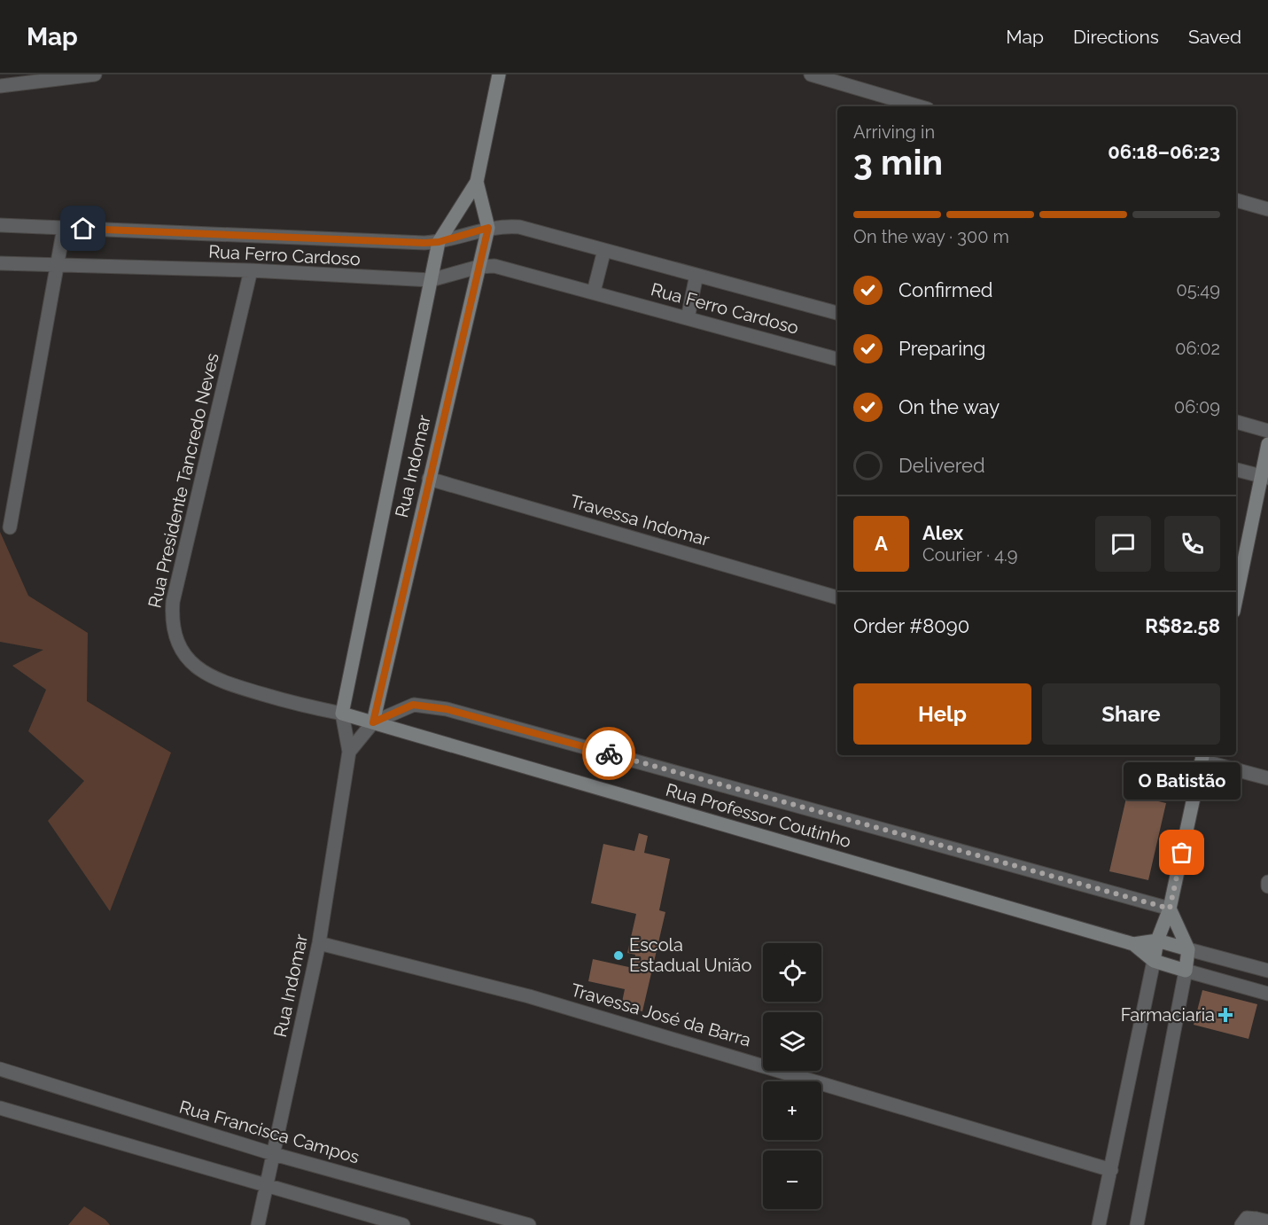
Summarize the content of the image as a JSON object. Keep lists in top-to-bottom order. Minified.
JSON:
{"streets":{"street":["Rua Ferro Cardoso","Rua Indomar","Rua Presidente Tancredo Neves","Travessa Indomar","Rua Professor Coutinho","Travessa José da Barra","Rua Francisca Campos"]},"crossings":[["Rua Ferro Cardoso","Rua Indomar"],["Rua Ferro Cardoso","Rua Presidente Tancredo Neves"],["Rua Indomar","Rua Presidente Tancredo Neves"],["Rua Indomar","Travessa Indomar"],["Rua Indomar","Rua Professor Coutinho"],["Rua Indomar","Travessa José da Barra"],["Rua Indomar","Rua Francisca Campos"],["Rua Presidente Tancredo Neves","Rua Professor Coutinho"]],"places":{"other":["O Batistão","Escola Estadual União"],"health":["Farmaciaria"]},"page":{"header":"Map","nav":["Map","Directions","Saved"],"heading":["3 min","Arriving in","06:18–06:23"],"panel":["Alex","Courier · 4.9","Order #8090","R$82.58"],"bar":"On the way · 300 m","list":[["Confirmed","05:49"],["Preparing","06:02"],["On the way","06:09"],"Delivered"],"round":"A","buttons":["Help","Share"],"bubble":"O Batistão","map_buttons":["+","−"]}}
